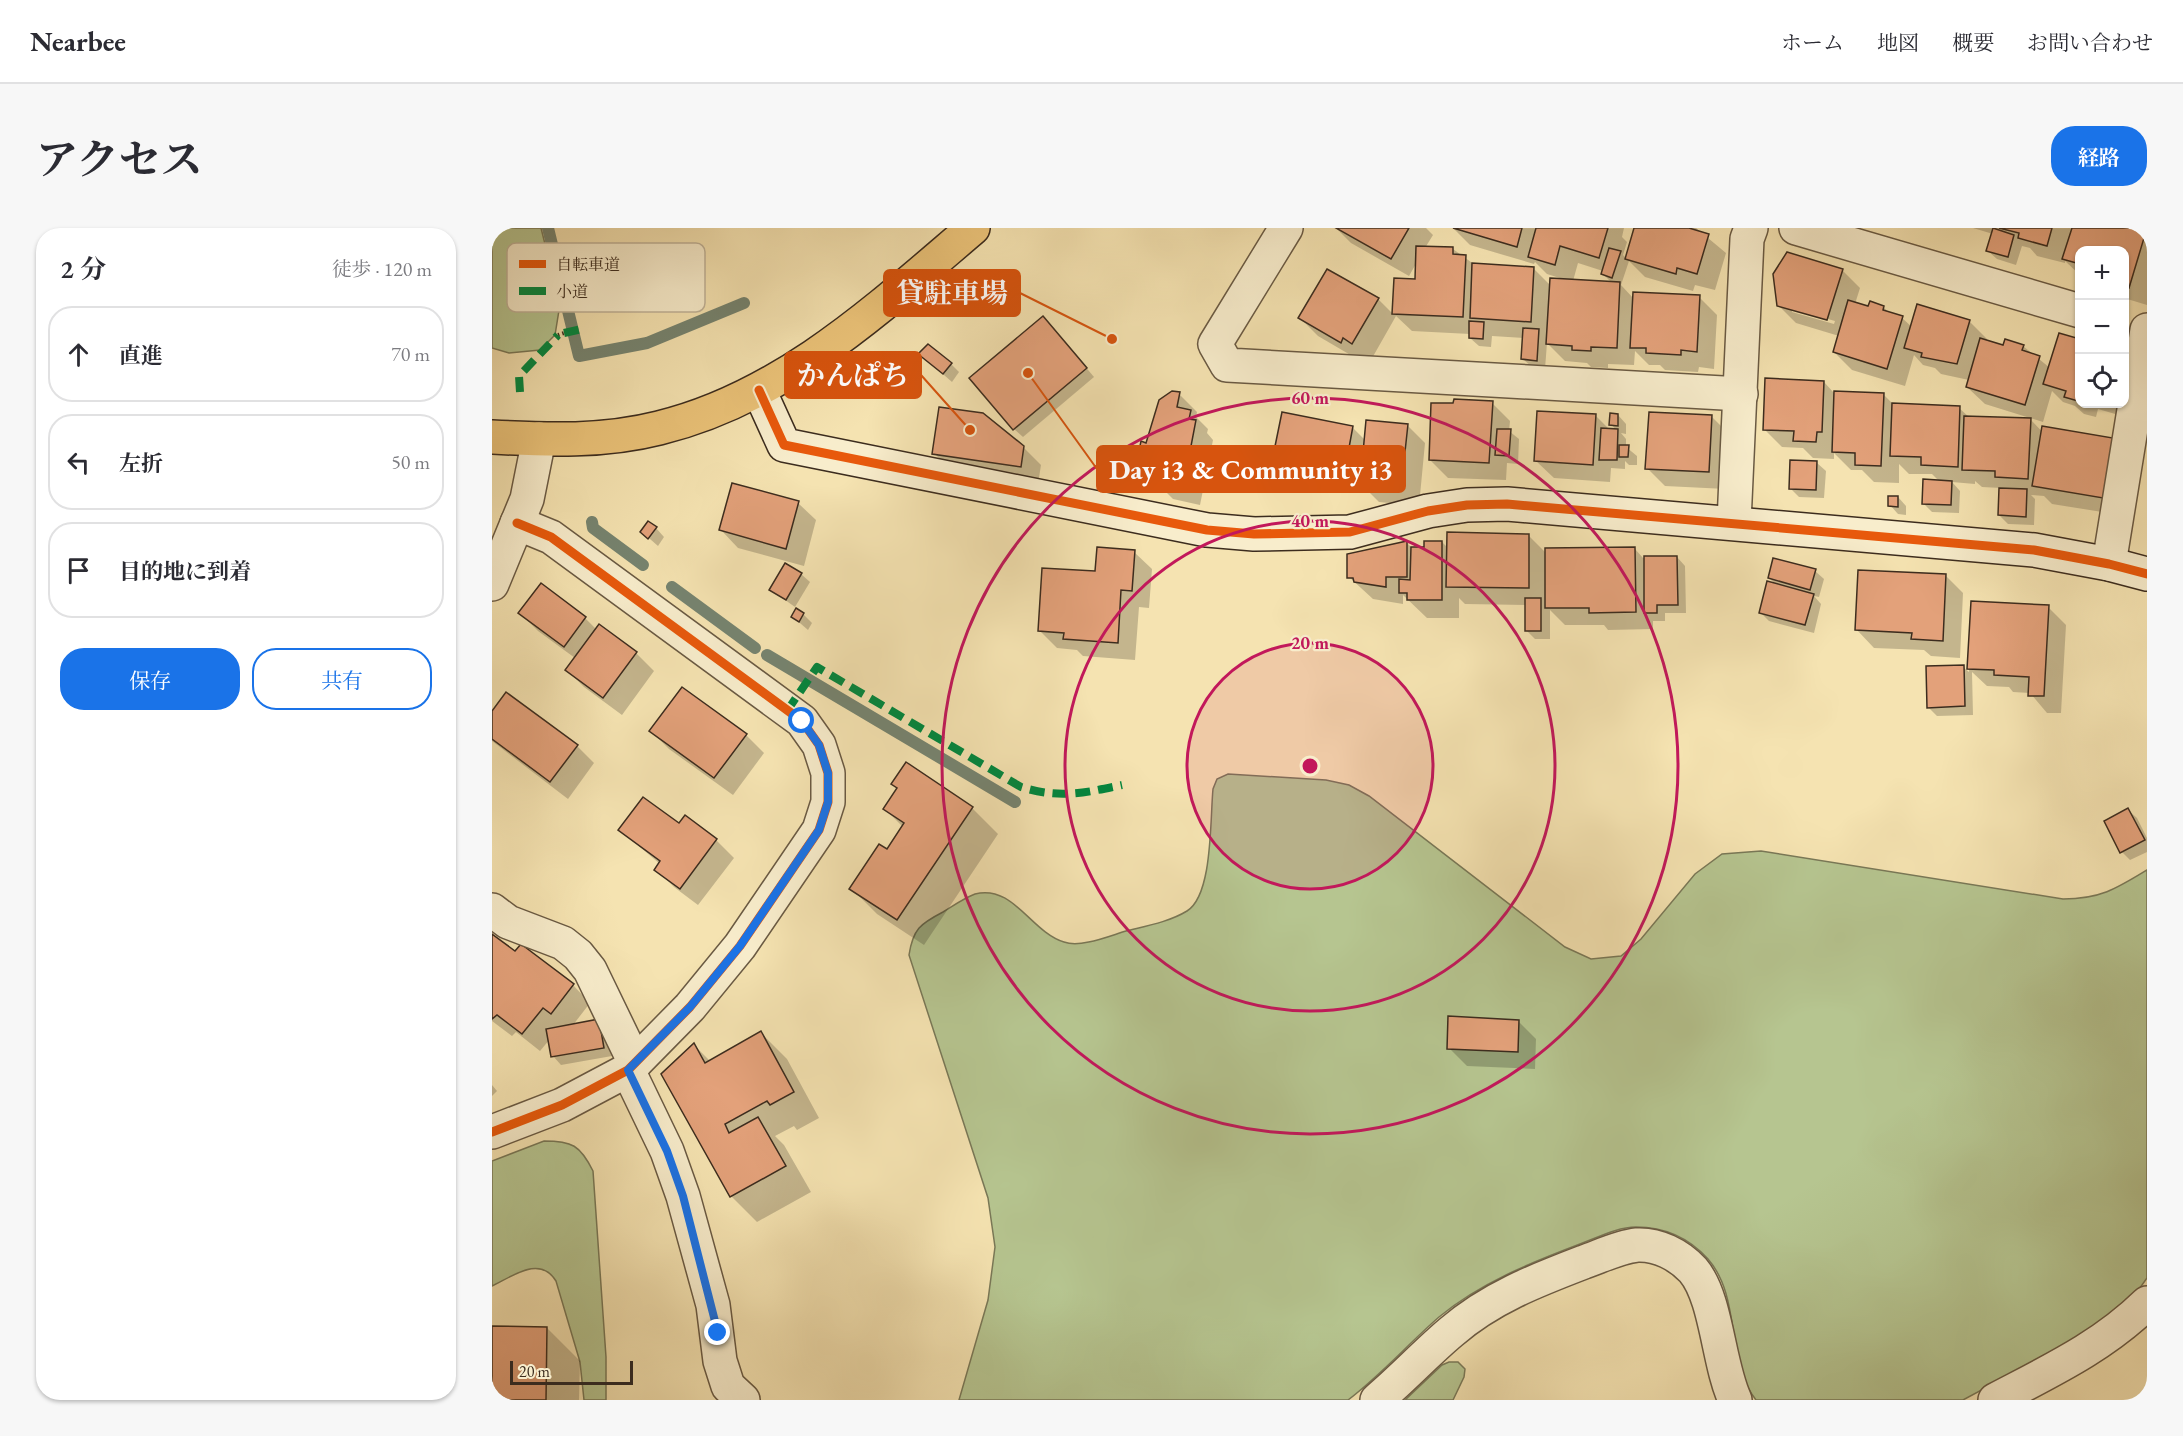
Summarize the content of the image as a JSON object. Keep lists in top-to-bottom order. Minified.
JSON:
{"places":["貸駐車場","Day i3 & Community i3","かんぱち"],"legend":["自転車道","小道"],"scale_bar":"20 m","page":{"header":"Nearbee","nav":["ホーム","地図","概要","お問い合わせ"],"title":"アクセス","buttons":["経路",["保存","共有"]],"heading":["2 分","徒歩 · 120 m"],"map_buttons":["+","−"],"list":[["直進","70 m"],["左折","50 m"],"目的地に到着"],"scale":"20 m"},"rings":["60 m","40 m","20 m"]}
